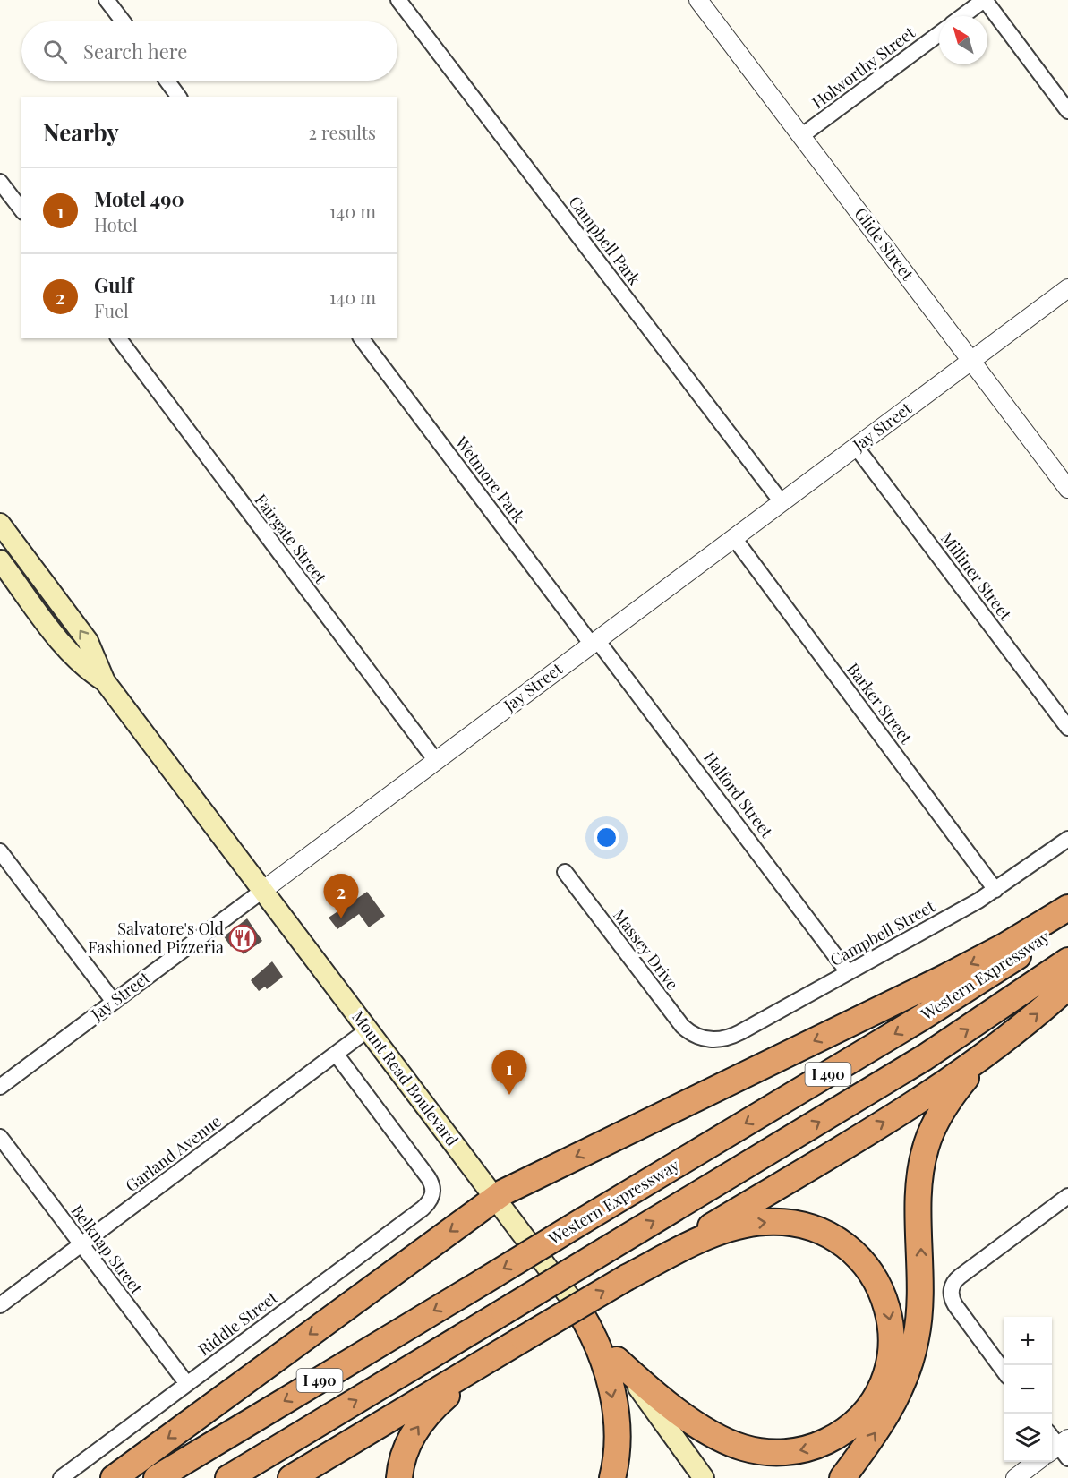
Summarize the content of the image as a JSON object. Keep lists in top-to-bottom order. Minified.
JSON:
{"streets":{"highway":["Western Expressway","I 490"],"main road":["Mount Read Boulevard"],"street":["Holworthy Street","Campbell Park","Glide Street","Jay Street","Wetmore Park","Fairgate Street","Milliner Street","Barker Street","Halford Street","Campbell Street","Massey Drive","Garland Avenue","Belknap Street","Riddle Street"]},"crossings":[["Holworthy Street","Glide Street"],["Campbell Park","Jay Street"],["Glide Street","Jay Street"],["Jay Street","Wetmore Park"],["Jay Street","Fairgate Street"],["Jay Street","Milliner Street"],["Jay Street","Barker Street"],["Jay Street","Halford Street"],["Jay Street","Mount Read Boulevard"],["Wetmore Park","Halford Street"],["Barker Street","Campbell Street"],["Halford Street","Campbell Street"],["Campbell Street","Massey Drive"],["Mount Read Boulevard","Garland Avenue"],["Garland Avenue","Belknap Street"],["Garland Avenue","Riddle Street"],["Belknap Street","Riddle Street"]],"places":{"restaurant":["Salvatore's Old Fashioned Pizzeria"]},"north":"top left","page":{"search":"Search here","heading":["Nearby","2 results"],"list":[{"mark":"1","name":"Motel 490","note":"Hotel","value":"140 m"},{"mark":"2","name":"Gulf","note":"Fuel","value":"140 m"}],"pins":["2","1"],"map_buttons":["+","−"]}}
